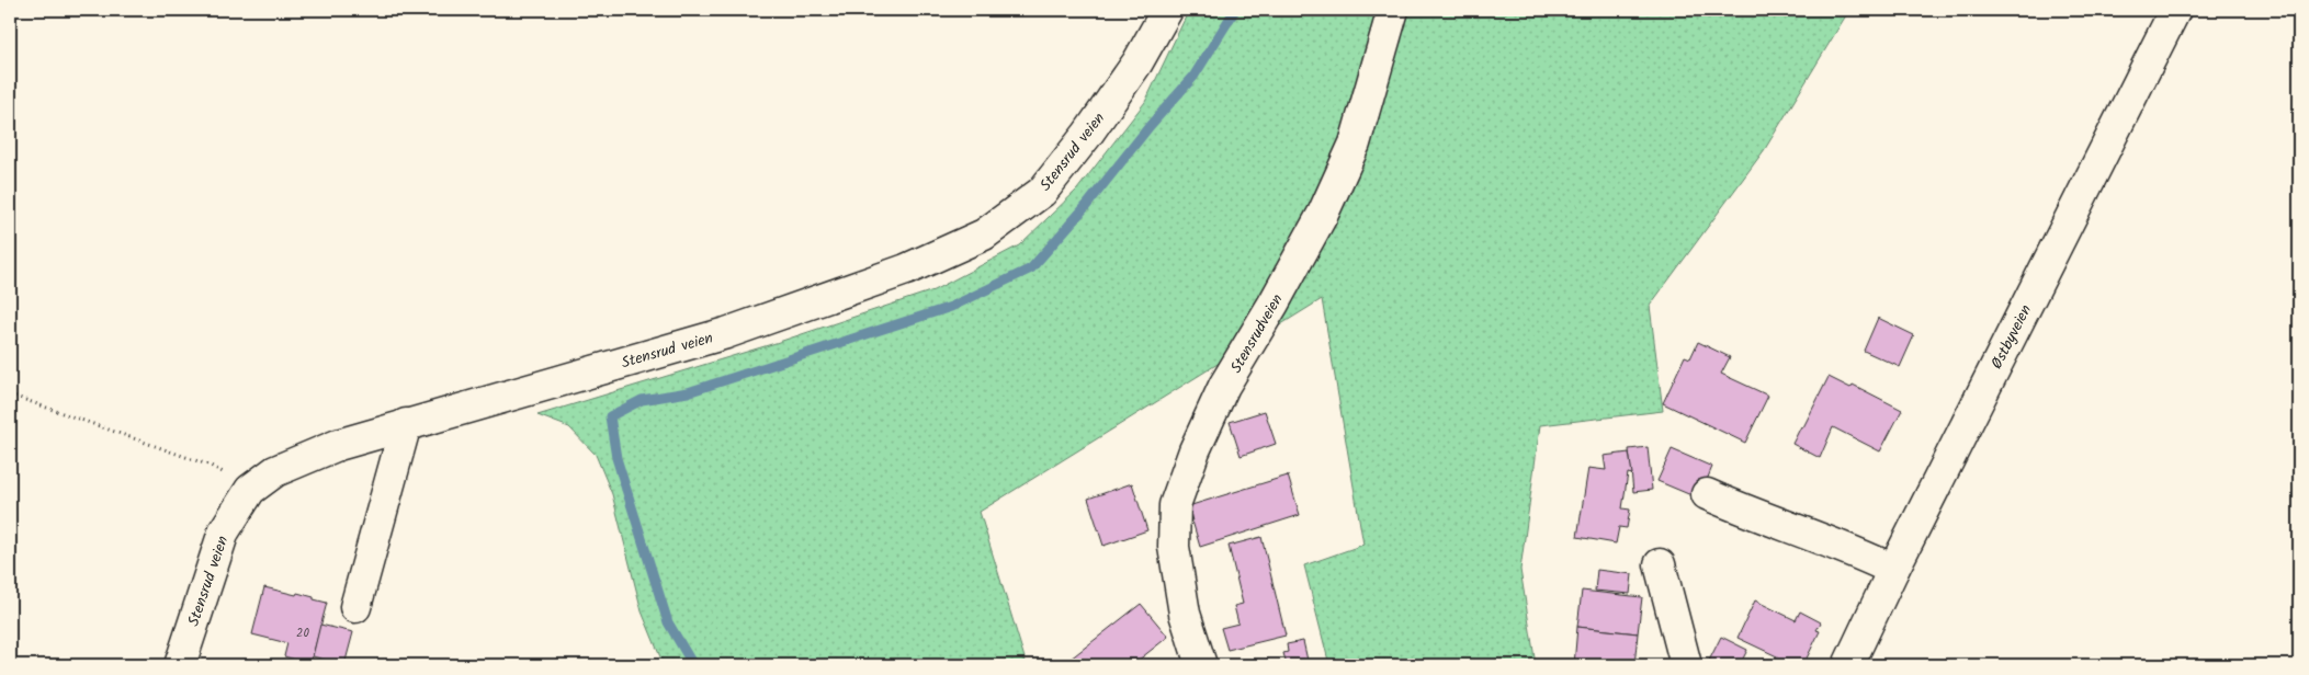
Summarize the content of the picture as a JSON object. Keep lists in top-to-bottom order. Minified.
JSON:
{"streets":{"street":["Stensrud veien","Stensrudveien","Østbyveien"]},"house_numbers":["20"]}
